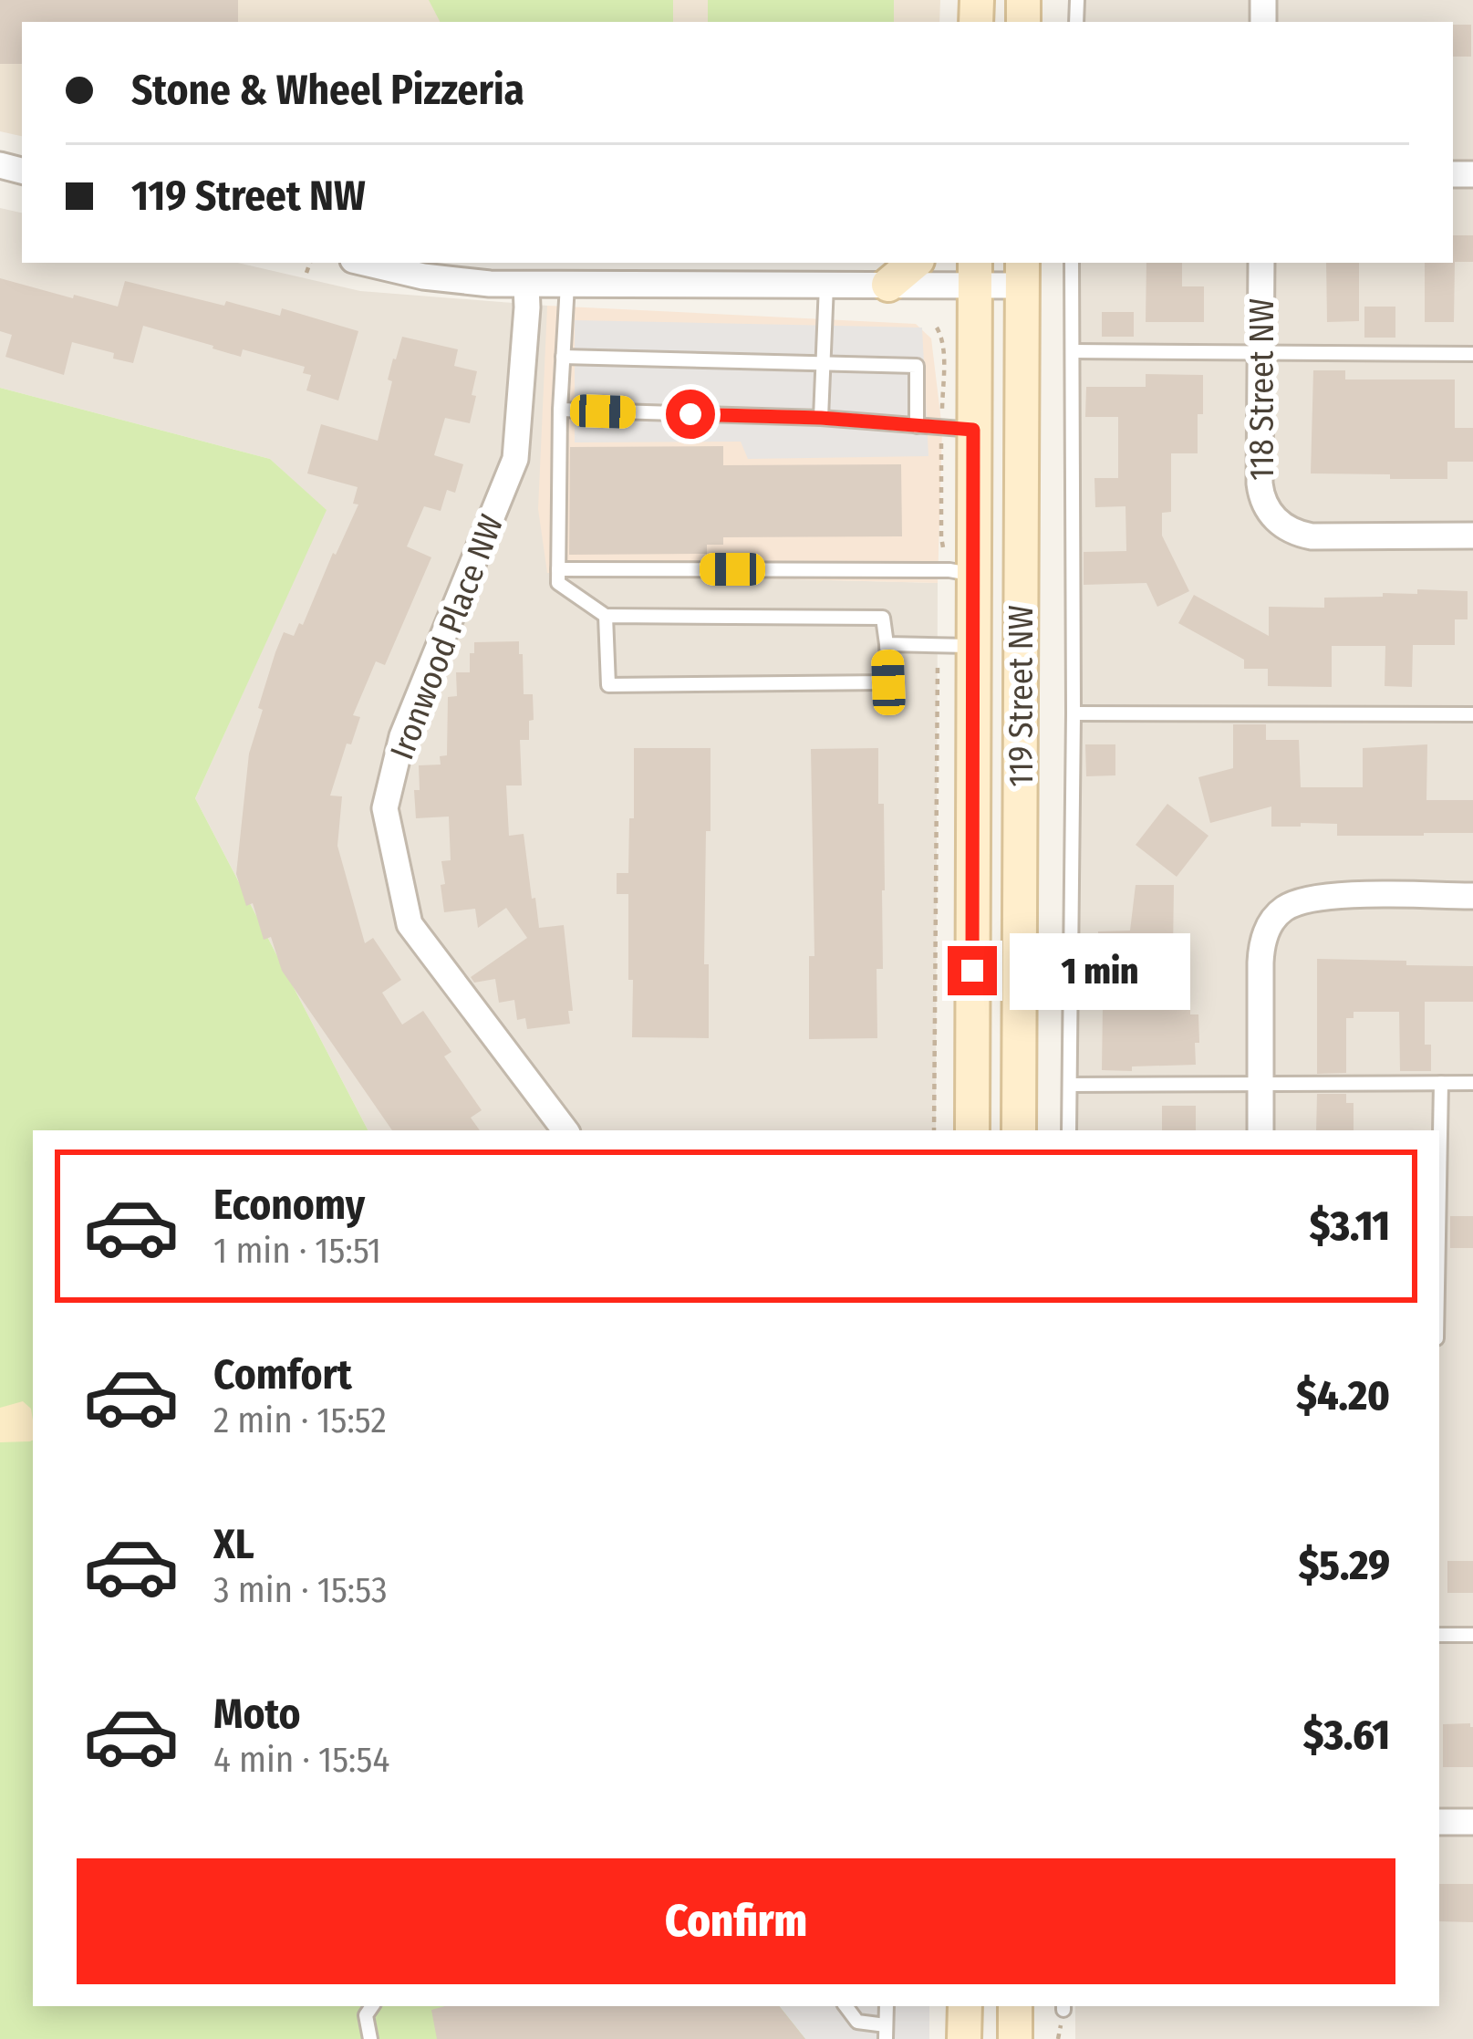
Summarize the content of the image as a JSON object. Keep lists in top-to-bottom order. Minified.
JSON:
{"streets":{"main road":["119 Street NW"],"street":["118 Street NW","Ironwood Place NW"]},"page":{"banner":["Stone & Wheel Pizzeria","119 Street NW"],"bubble":"1 min","list":[{"name":"Economy","note":"1 min · 15:51","value":"$3.11"},{"name":"Comfort","note":"2 min · 15:52","value":"$4.20"},{"name":"XL","note":"3 min · 15:53","value":"$5.29"},{"name":"Moto","note":"4 min · 15:54","value":"$3.61"}],"buttons":"Confirm"}}
